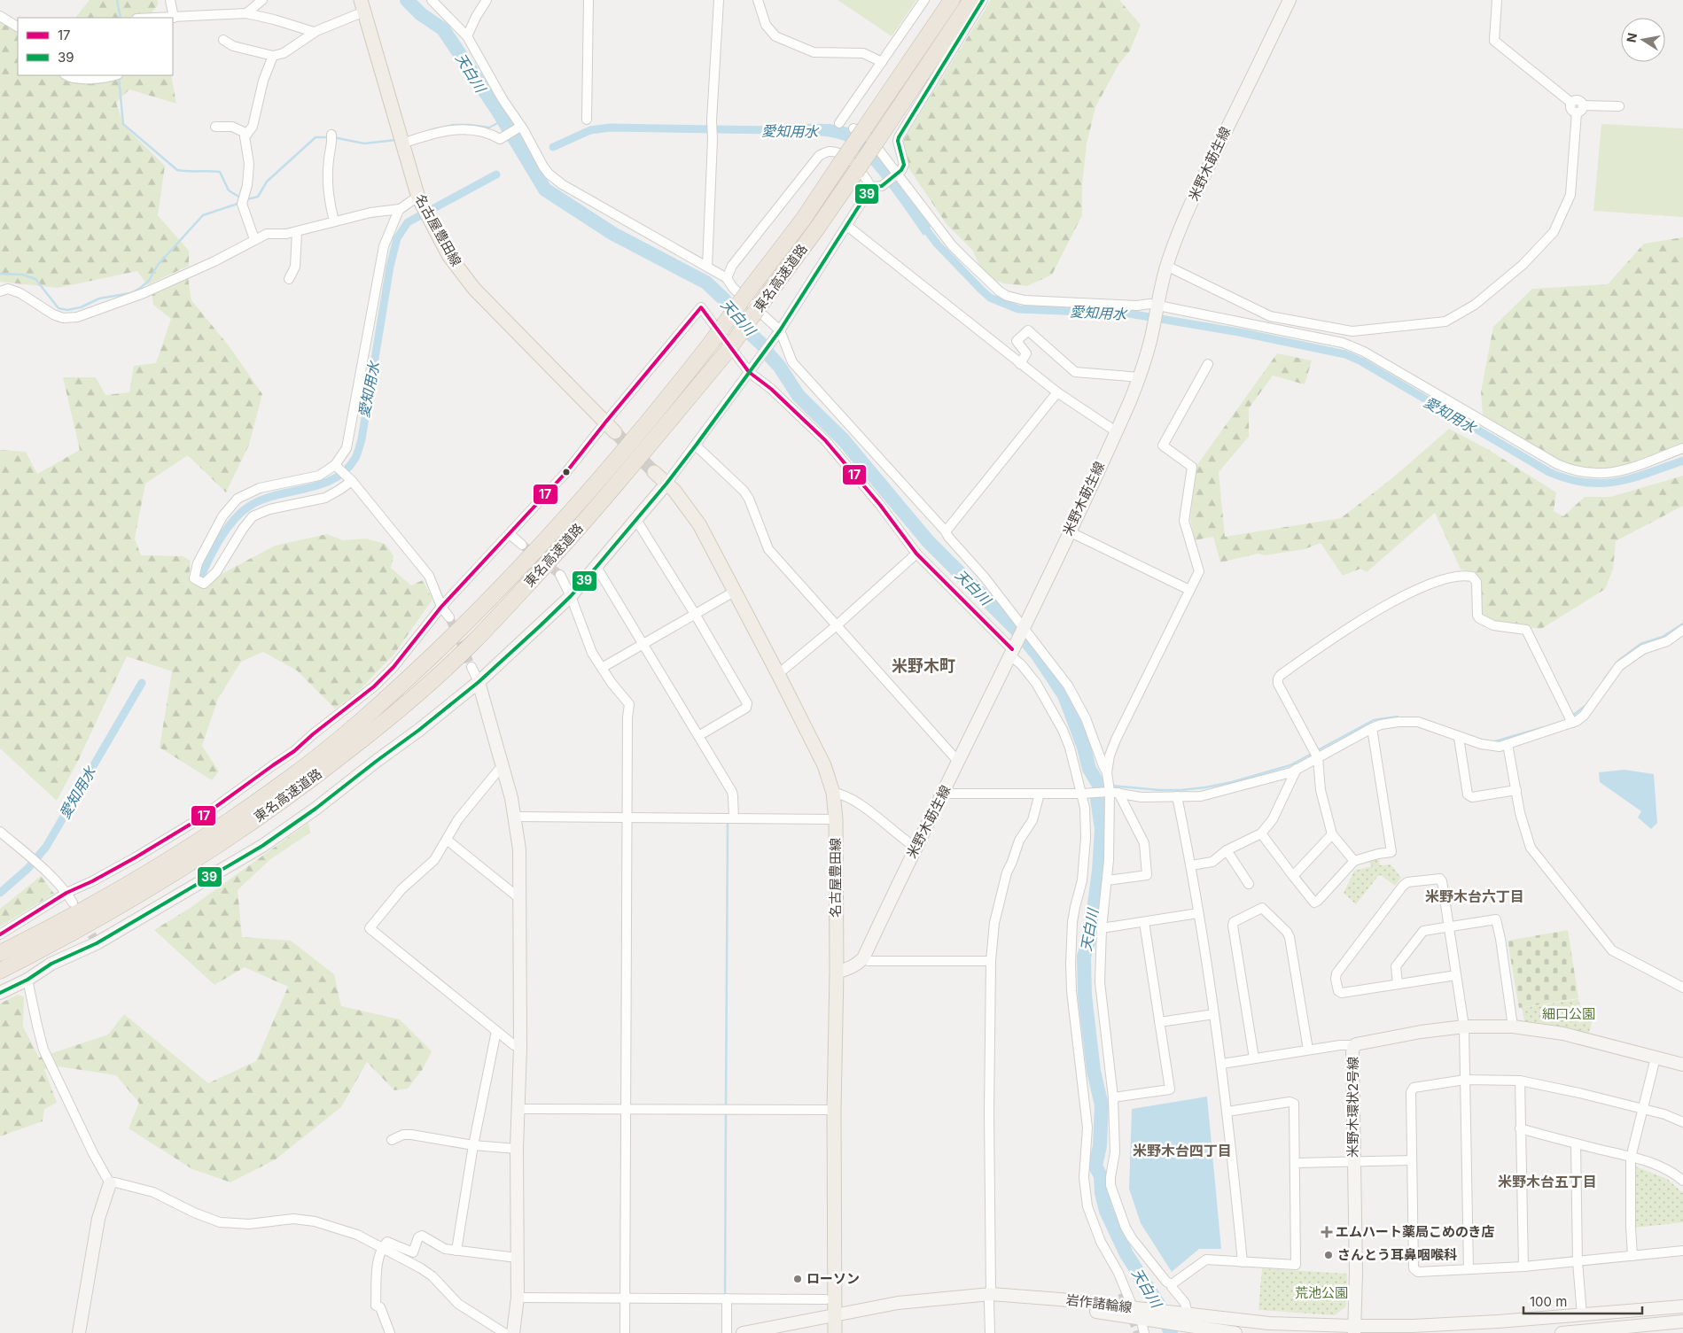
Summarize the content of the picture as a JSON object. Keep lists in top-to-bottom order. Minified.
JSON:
{"streets":{"highway":["東名高速道路"],"main road":["米野木莇生線","名古屋豊田線","米野木環状2号線","岩作諸輪線"]},"crossings":[["名古屋豊田線","岩作諸輪線"],["米野木環状2号線","岩作諸輪線"]],"districts":["米野木町","米野木台六丁目","米野木台四丁目","米野木台五丁目"],"water":["天白川","愛知用水"],"parks":["細口公園","荒池公園"],"places":{"health":["エムハート薬局こめのき店"],"other":["さんとう耳鼻咽喉科","ローソン"]},"lines":["transit line 39","transit line 17"],"legend":["17","39"],"scale_bar":"100 m","north":"left"}
